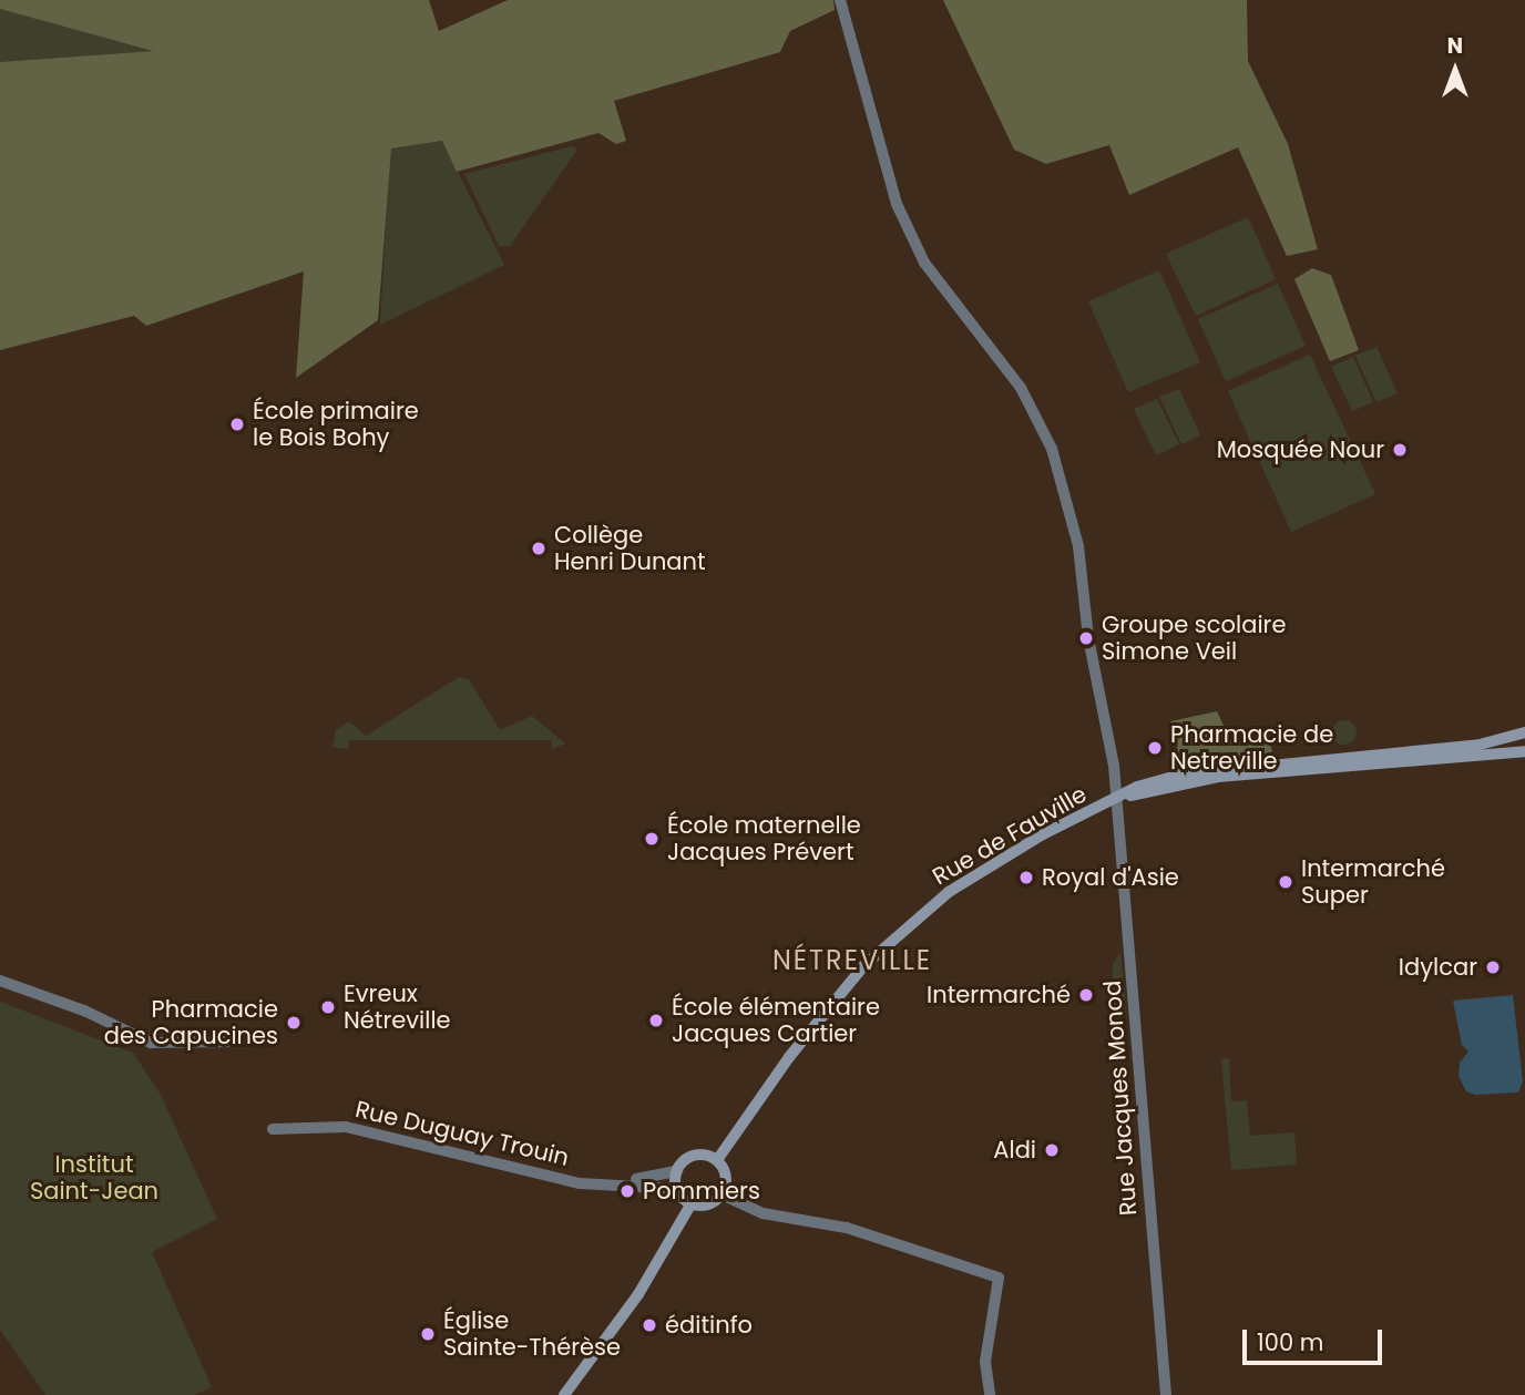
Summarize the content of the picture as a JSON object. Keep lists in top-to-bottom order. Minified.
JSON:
{"streets":{"main road":["Rue de Fauville"],"street":["Rue Jacques Monod","Rue Duguay Trouin"]},"crossings":[["Rue de Fauville","Rue Jacques Monod"],["Rue de Fauville","Rue Duguay Trouin"]],"districts":["NÉTREVILLE"],"parks":["Institut Saint-Jean"],"places":["École primaire le Bois Bohy","Mosquée Nour","Collège Henri Dunant","Groupe scolaire Simone Veil","Pharmacie de Netreville","École maternelle Jacques Prévert","Royal d'Asie","Intermarché Super","Idylcar","Intermarché","Evreux Nétreville","École élémentaire Jacques Cartier","Pharmacie des Capucines","Aldi","Pommiers","éditinfo","Église Sainte-Thérèse"],"scale_bar":"100 m","north":"top"}
